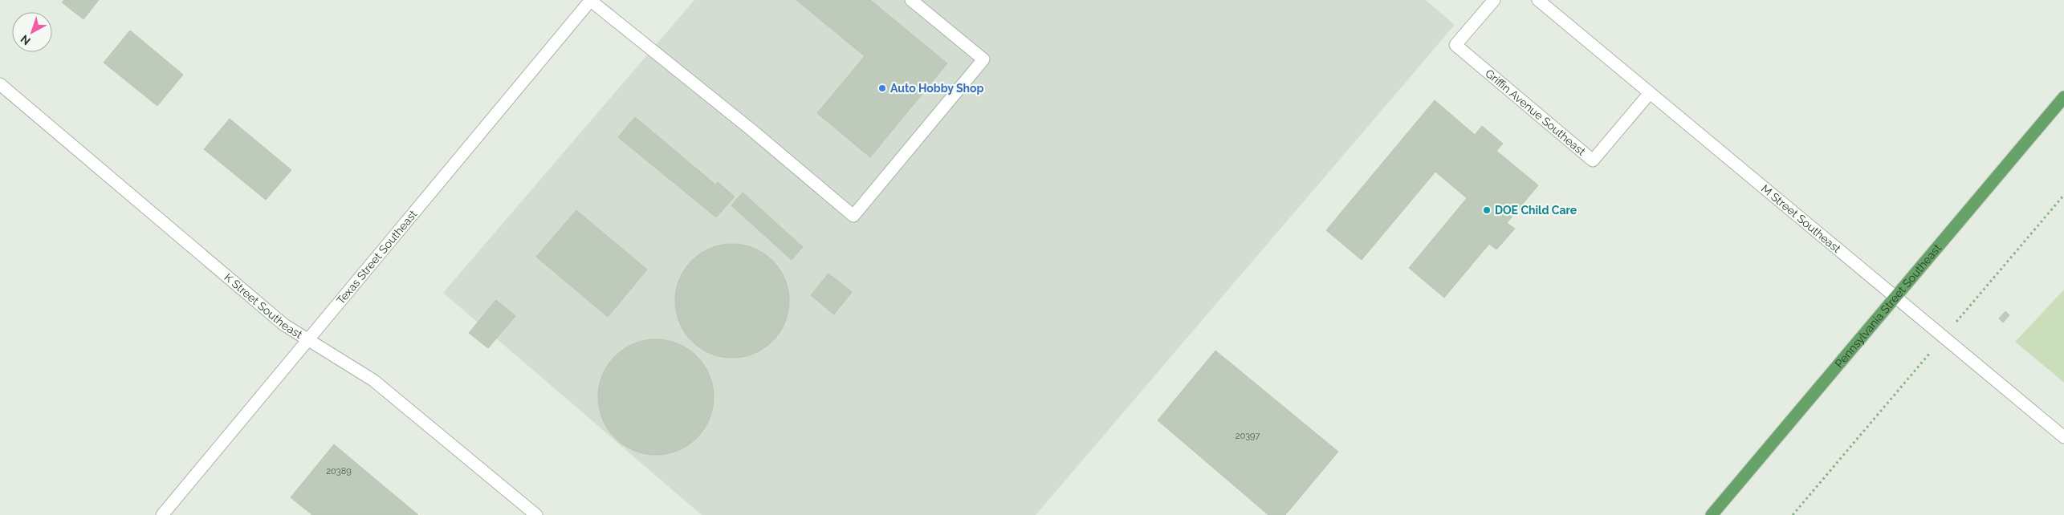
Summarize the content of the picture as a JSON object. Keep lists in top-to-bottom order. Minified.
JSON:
{"streets":{"main road":["Pennsylvania Street Southeast"],"street":["Griffin Avenue Southeast","M Street Southeast","Texas Street Southeast","K Street Southeast"]},"crossings":[["Griffin Avenue Southeast","M Street Southeast"],["M Street Southeast","Pennsylvania Street Southeast"],["Texas Street Southeast","K Street Southeast"]],"places":["Auto Hobby Shop","DOE Child Care"],"house_numbers":["20397","20389"],"north":"bottom left"}
